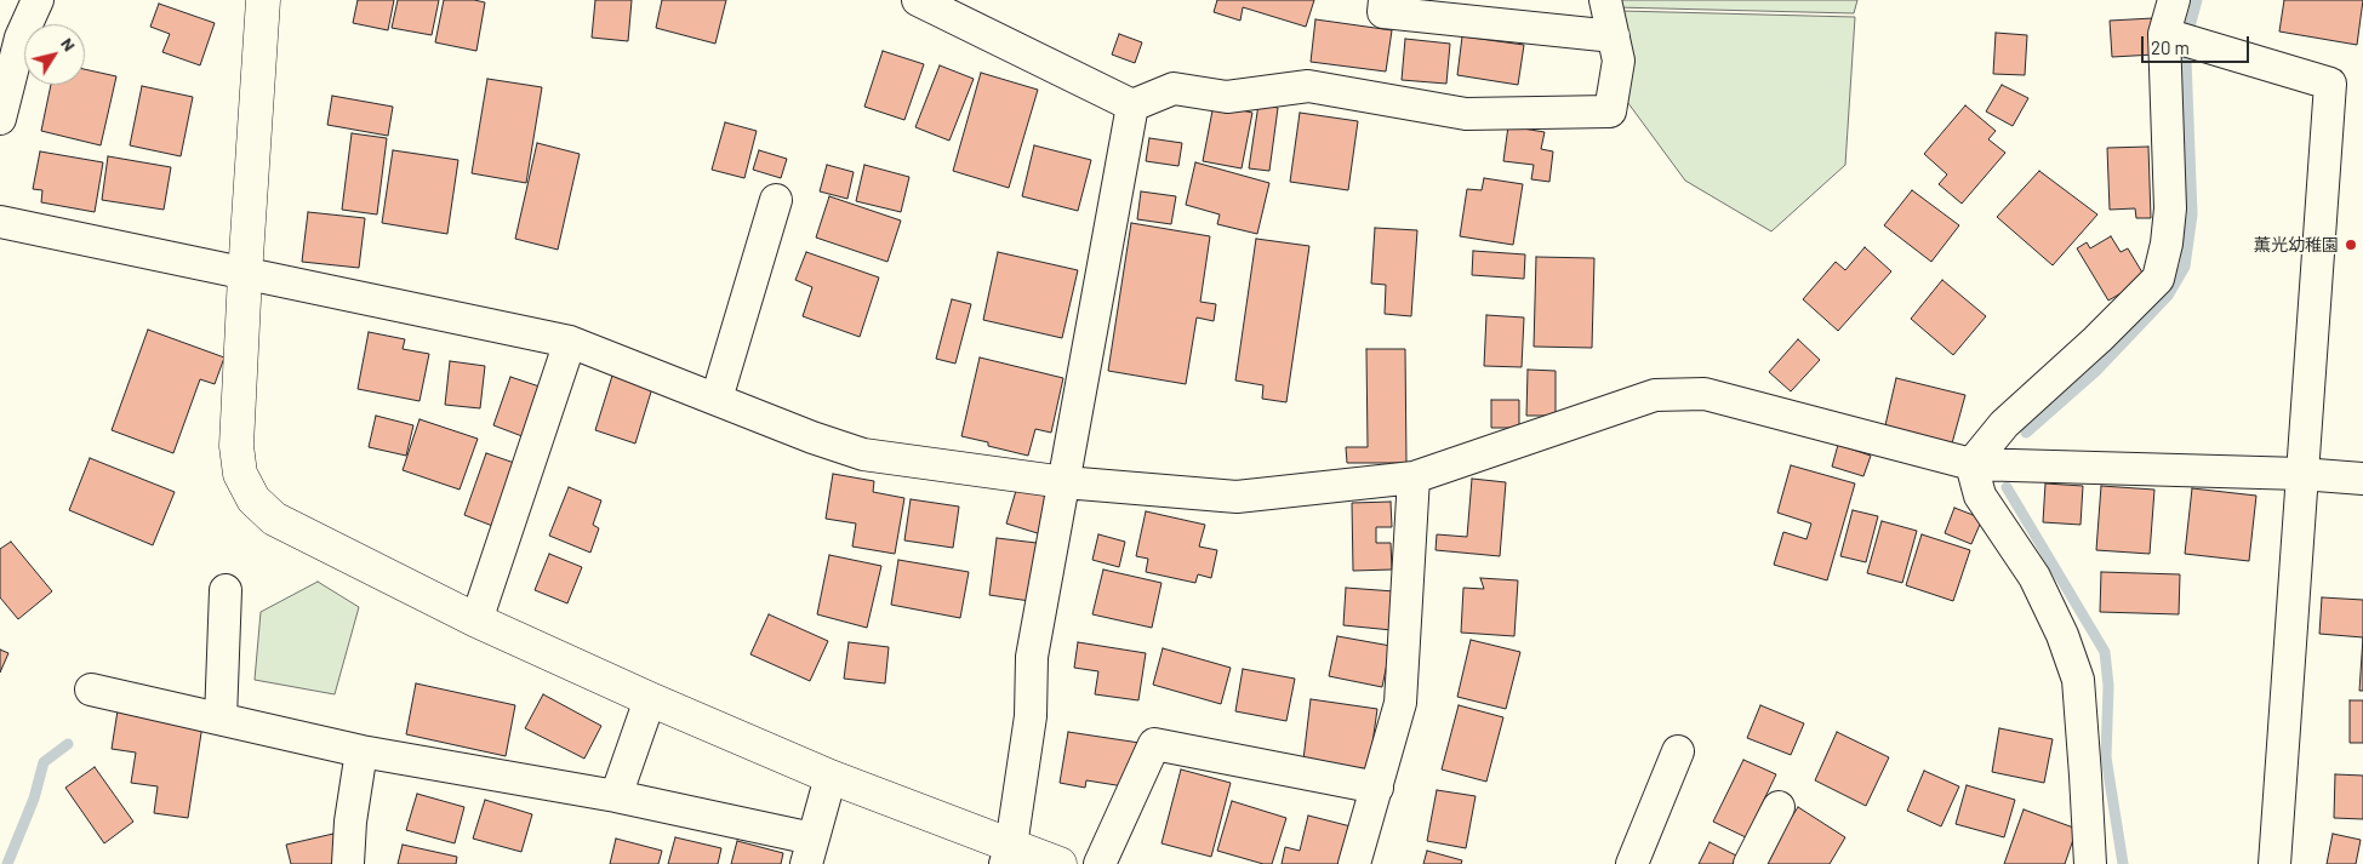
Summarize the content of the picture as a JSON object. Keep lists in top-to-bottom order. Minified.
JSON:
{"places":["薫光幼稚園"],"scale_bar":"20 m","north":"top right"}
